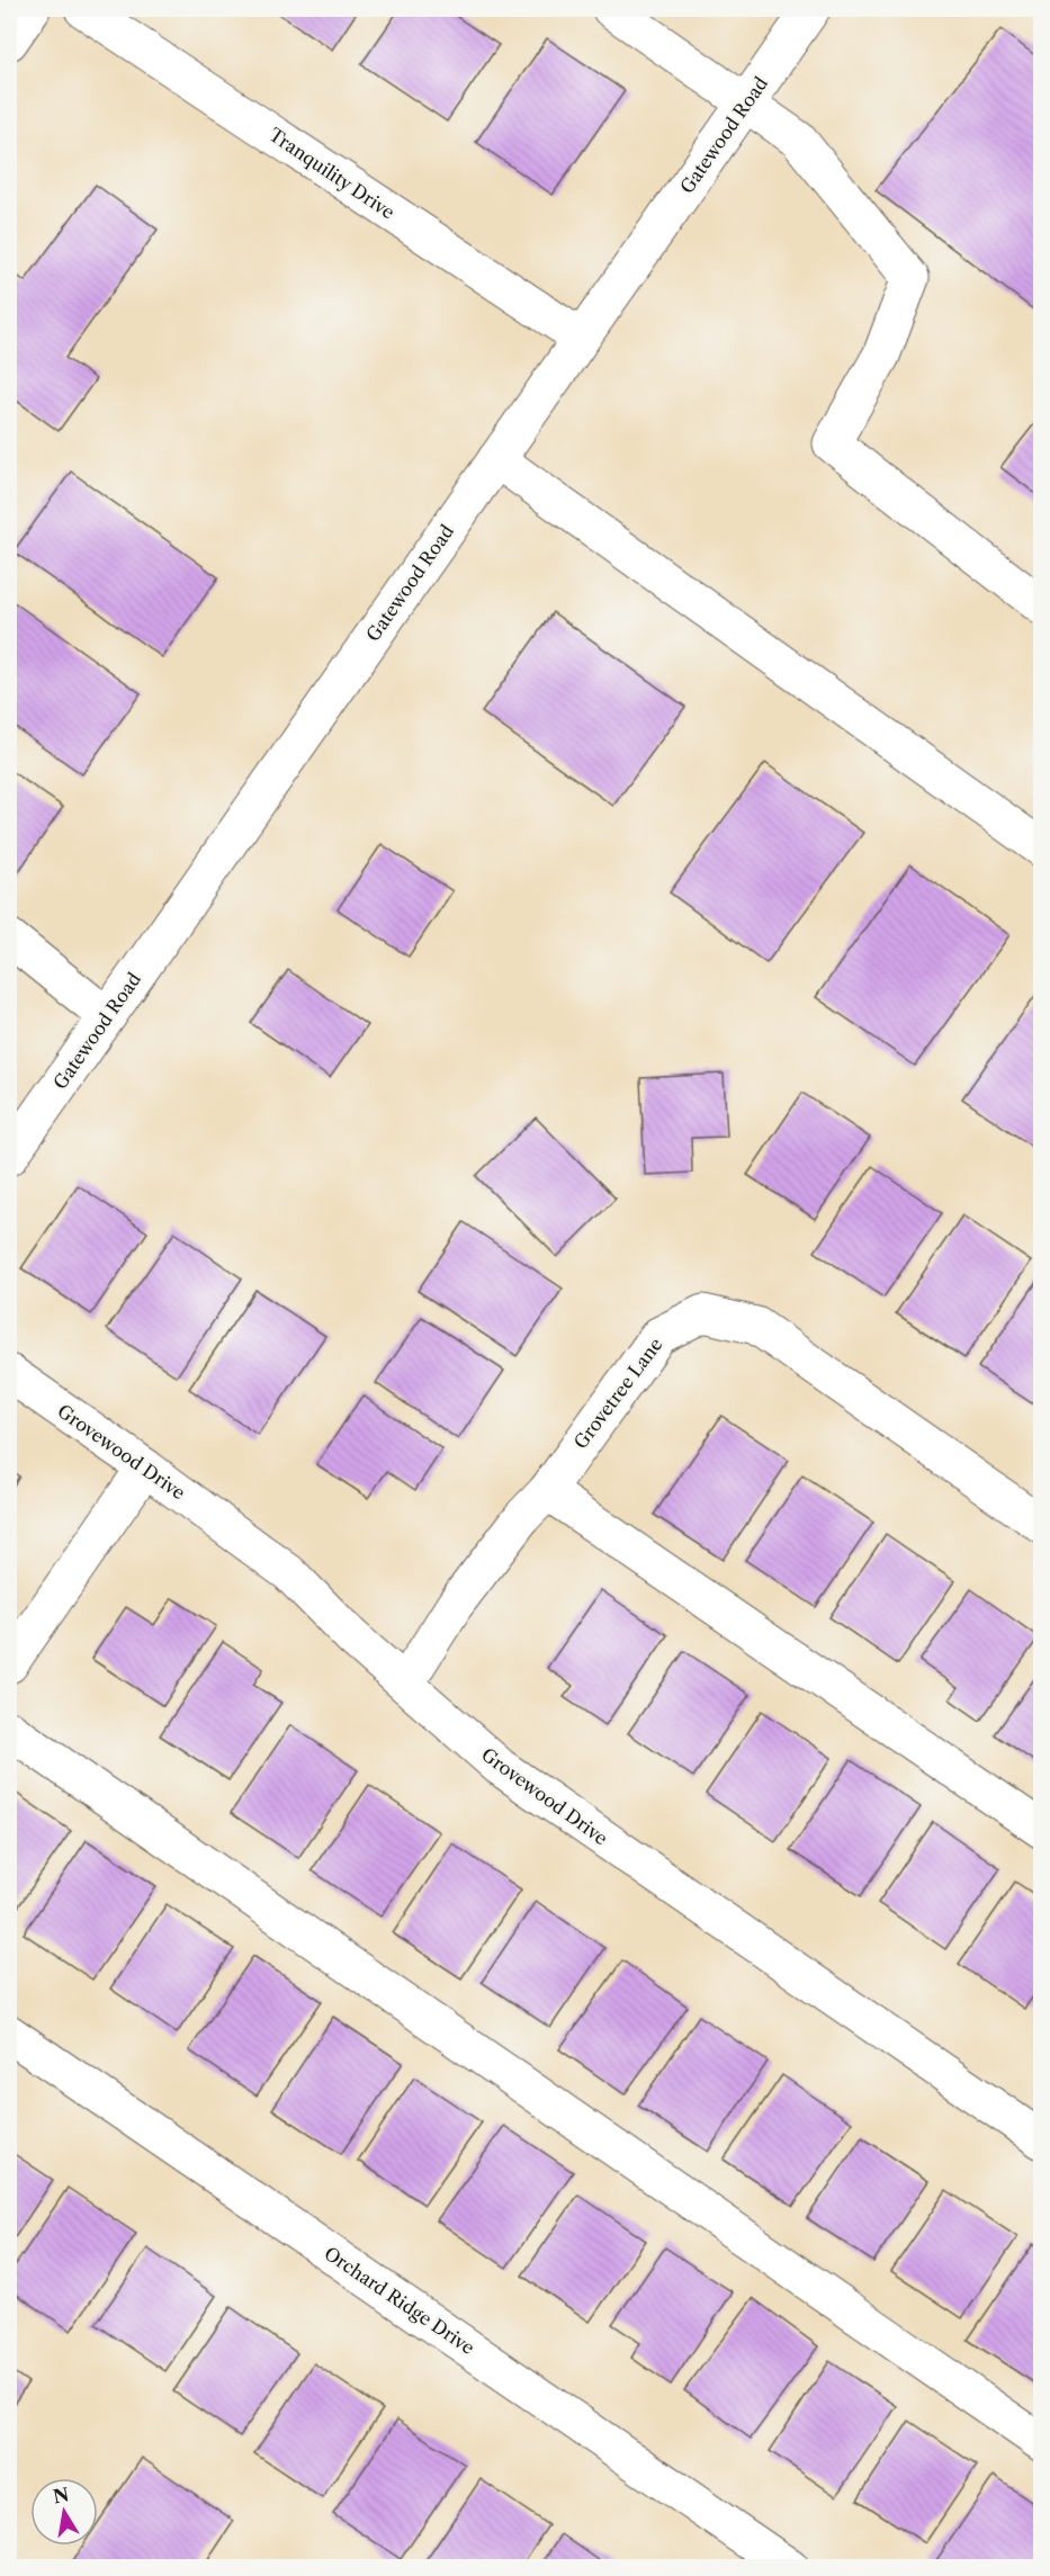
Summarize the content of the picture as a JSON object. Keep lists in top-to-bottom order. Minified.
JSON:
{"streets":{"street":["Gatewood Road","Tranquility Drive","Grovetree Lane","Grovewood Drive","Orchard Ridge Drive"]},"crossings":[["Gatewood Road","Tranquility Drive"],["Grovetree Lane","Grovewood Drive"]],"north":"top"}
